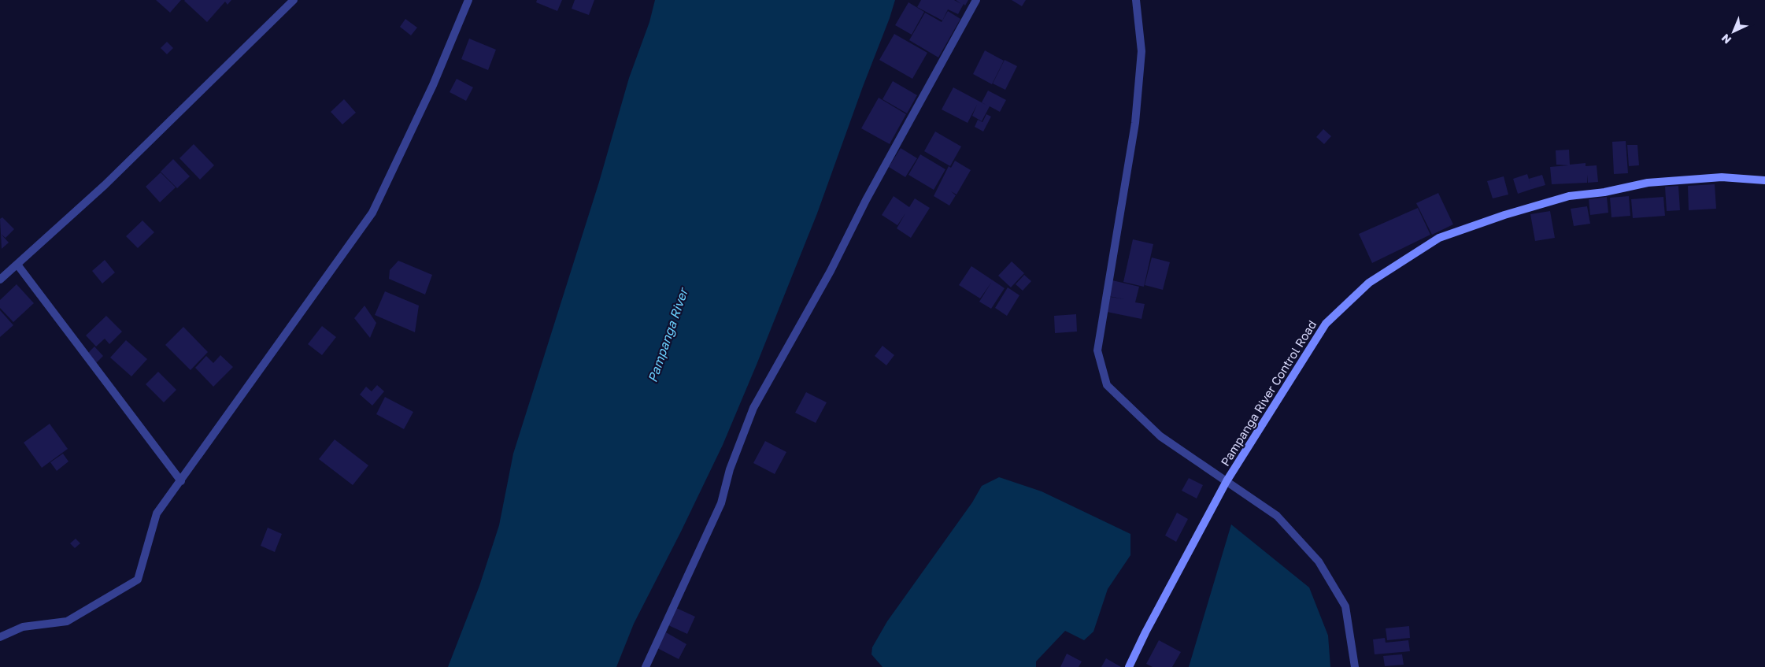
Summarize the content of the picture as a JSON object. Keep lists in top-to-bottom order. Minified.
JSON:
{"streets":{"main road":["Pampanga River Control Road"]},"water":["Pampanga River"],"north":"bottom left"}
